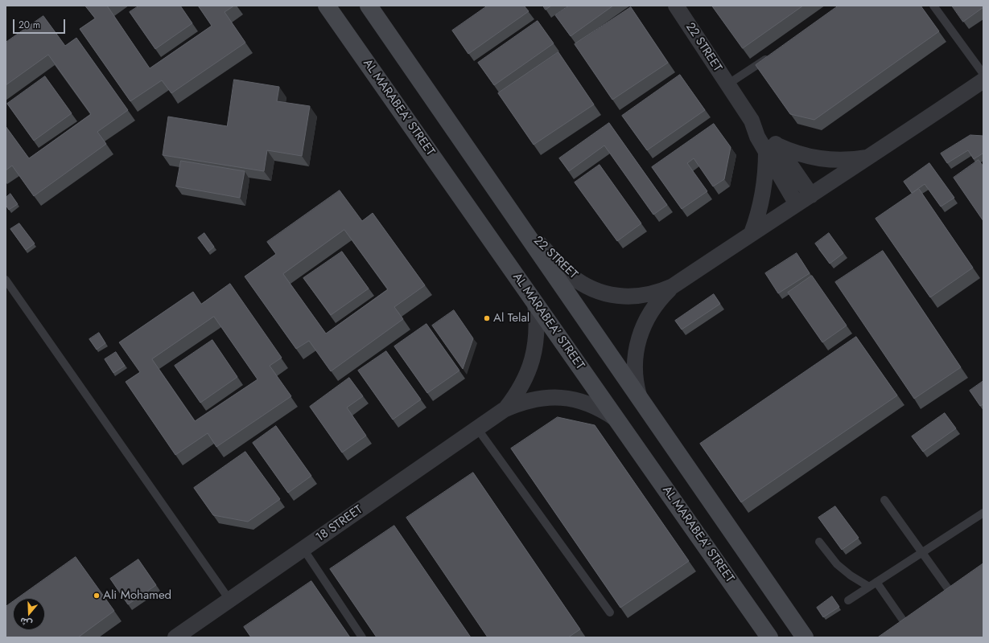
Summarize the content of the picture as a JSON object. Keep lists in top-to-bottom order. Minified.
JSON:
{"streets":{"main road":["AL MARABEA' STREET"],"street":["22 STREET","18 STREET"]},"crossings":[["AL MARABEA' STREET","18 STREET"]],"places":["Al Telal","Ali Mohamed"],"scale_bar":"20 m","north":"bottom"}
